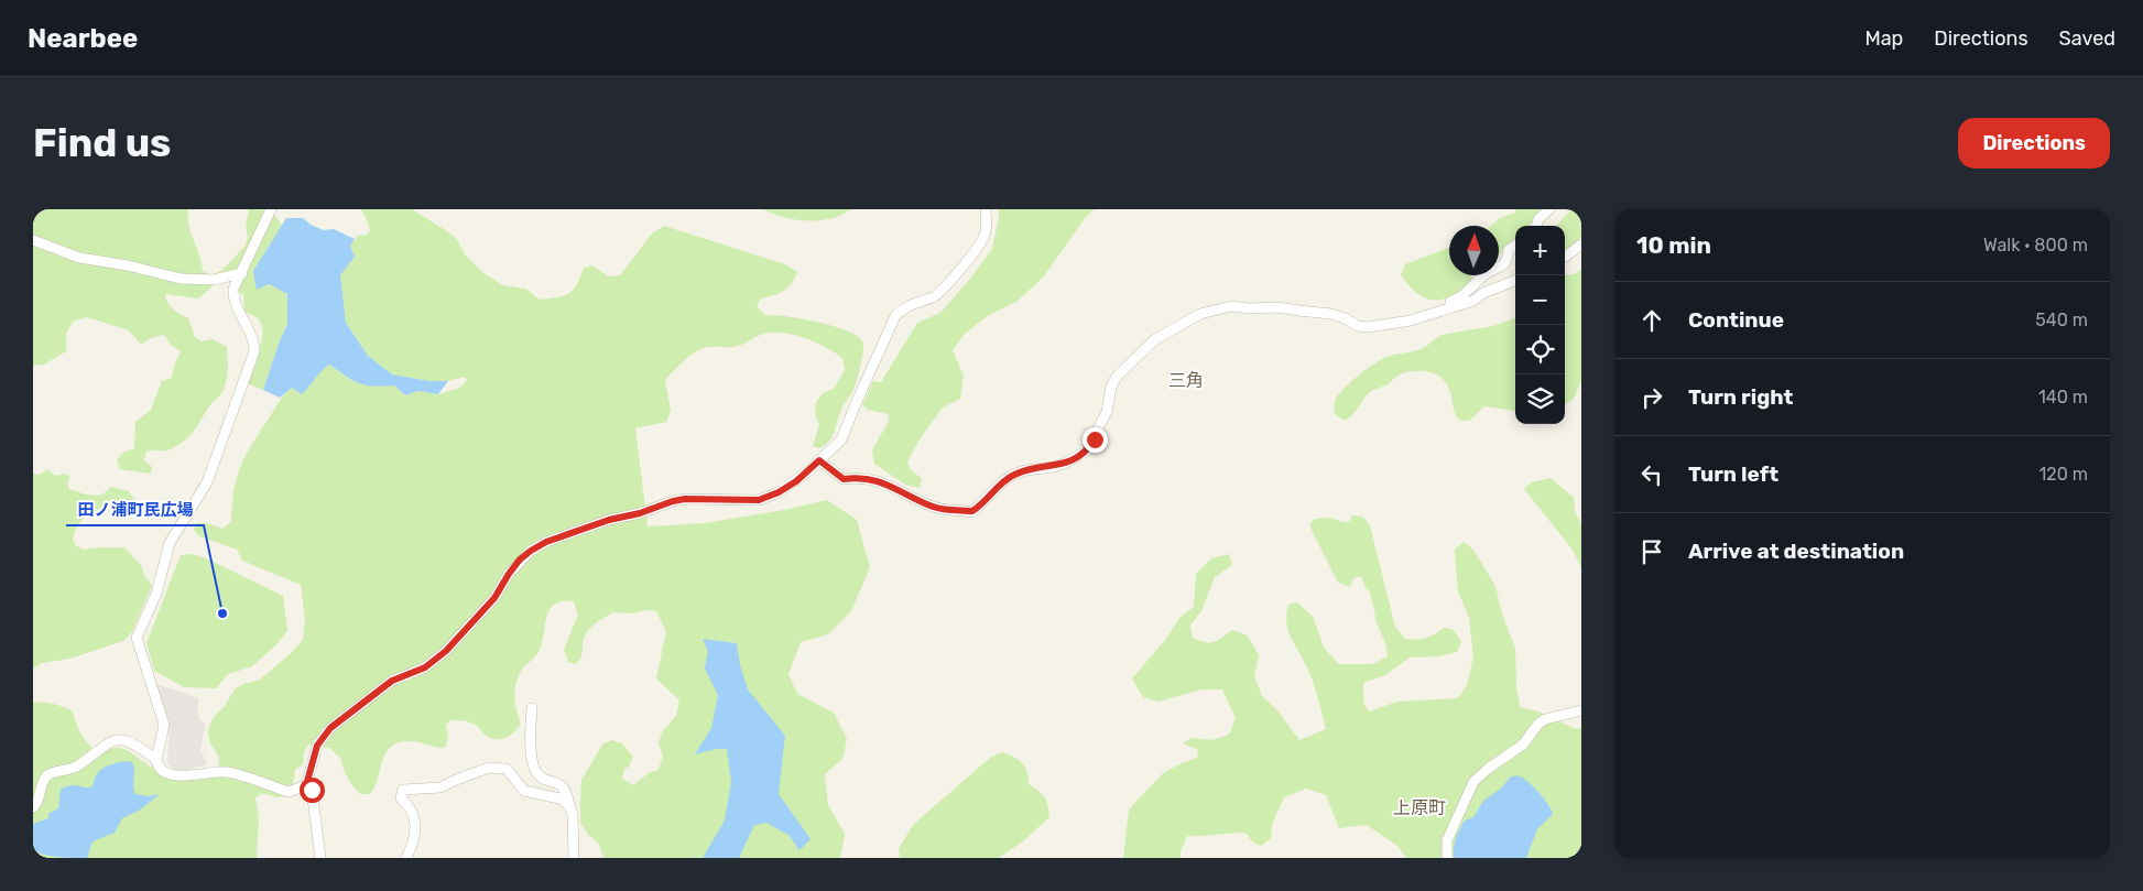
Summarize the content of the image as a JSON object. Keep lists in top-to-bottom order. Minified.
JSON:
{"districts":["三角","上原町"],"places":["田ノ浦町民広場"],"north":"top","page":{"header":"Nearbee","nav":["Map","Directions","Saved"],"buttons":"Directions","title":"Find us","heading":["10 min","Walk · 800 m"],"map_buttons":["+","−"],"list":[["Continue","540 m"],["Turn right","140 m"],["Turn left","120 m"],"Arrive at destination"]}}
